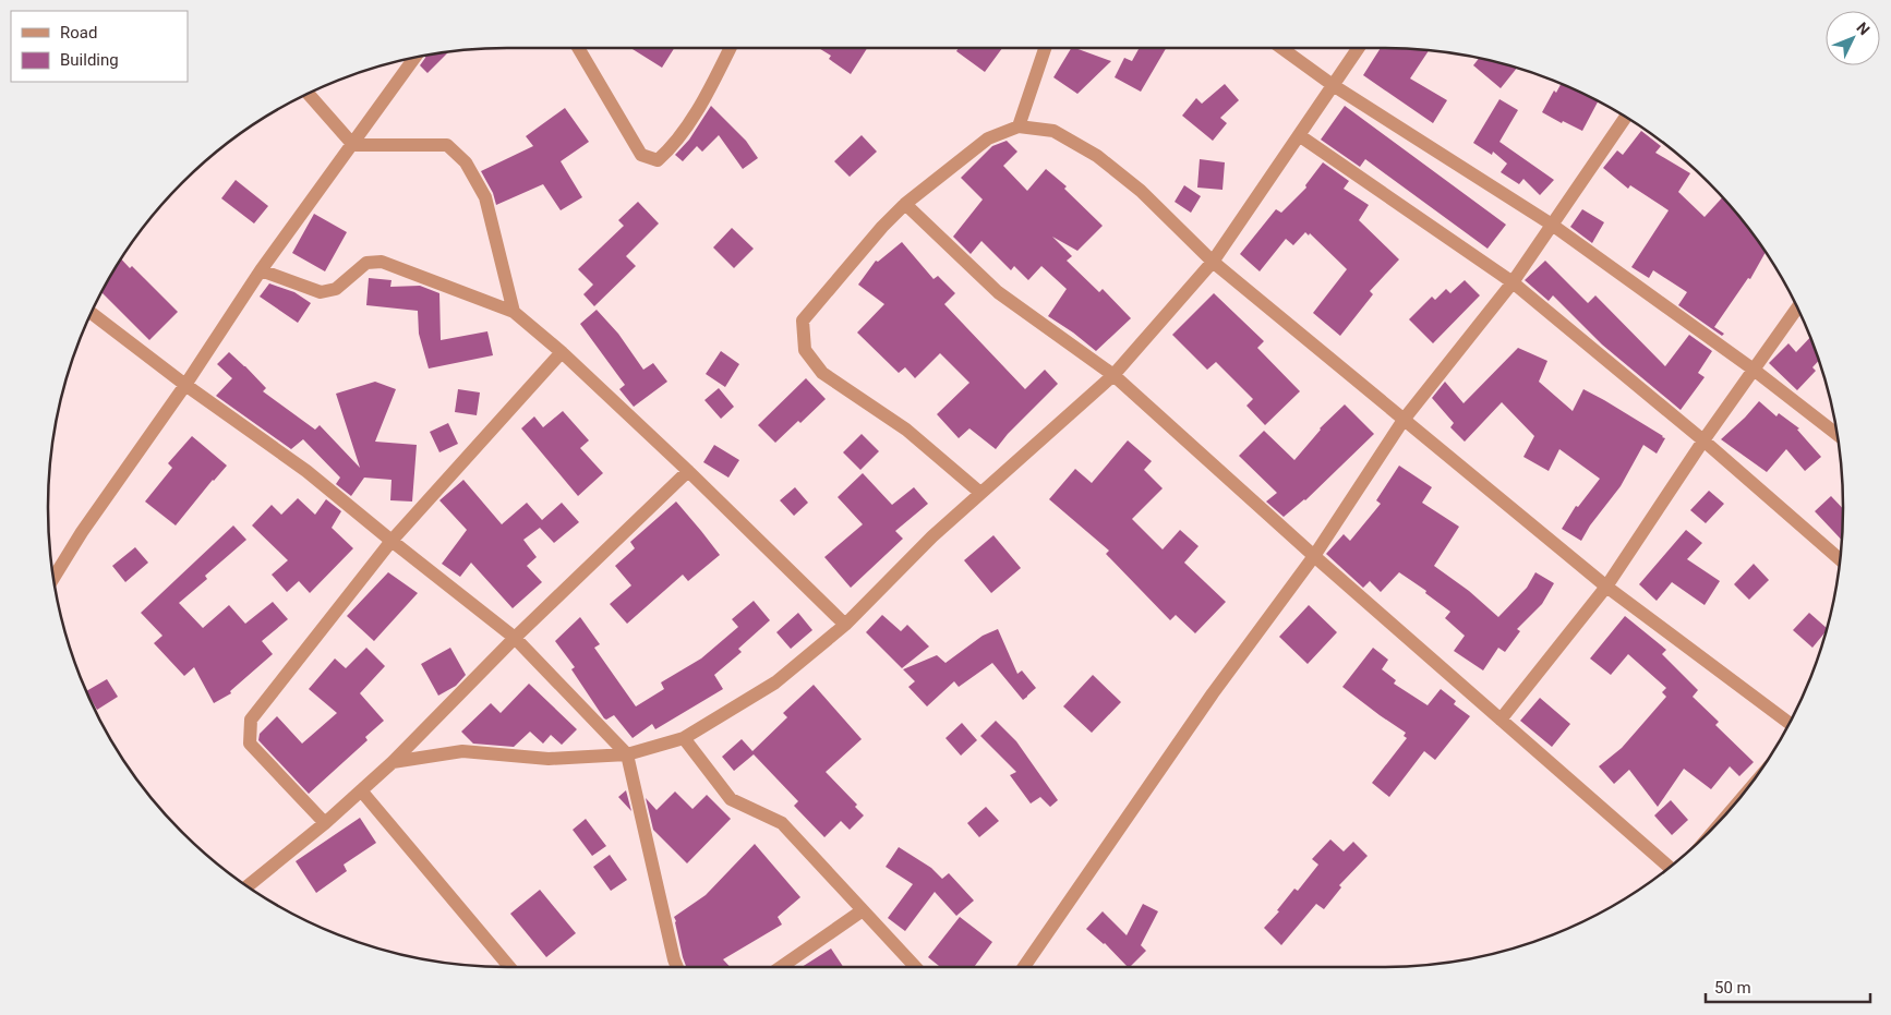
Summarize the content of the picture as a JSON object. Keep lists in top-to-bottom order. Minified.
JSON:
{"legend":["Road","Building"],"scale_bar":"50 m","north":"top right"}
